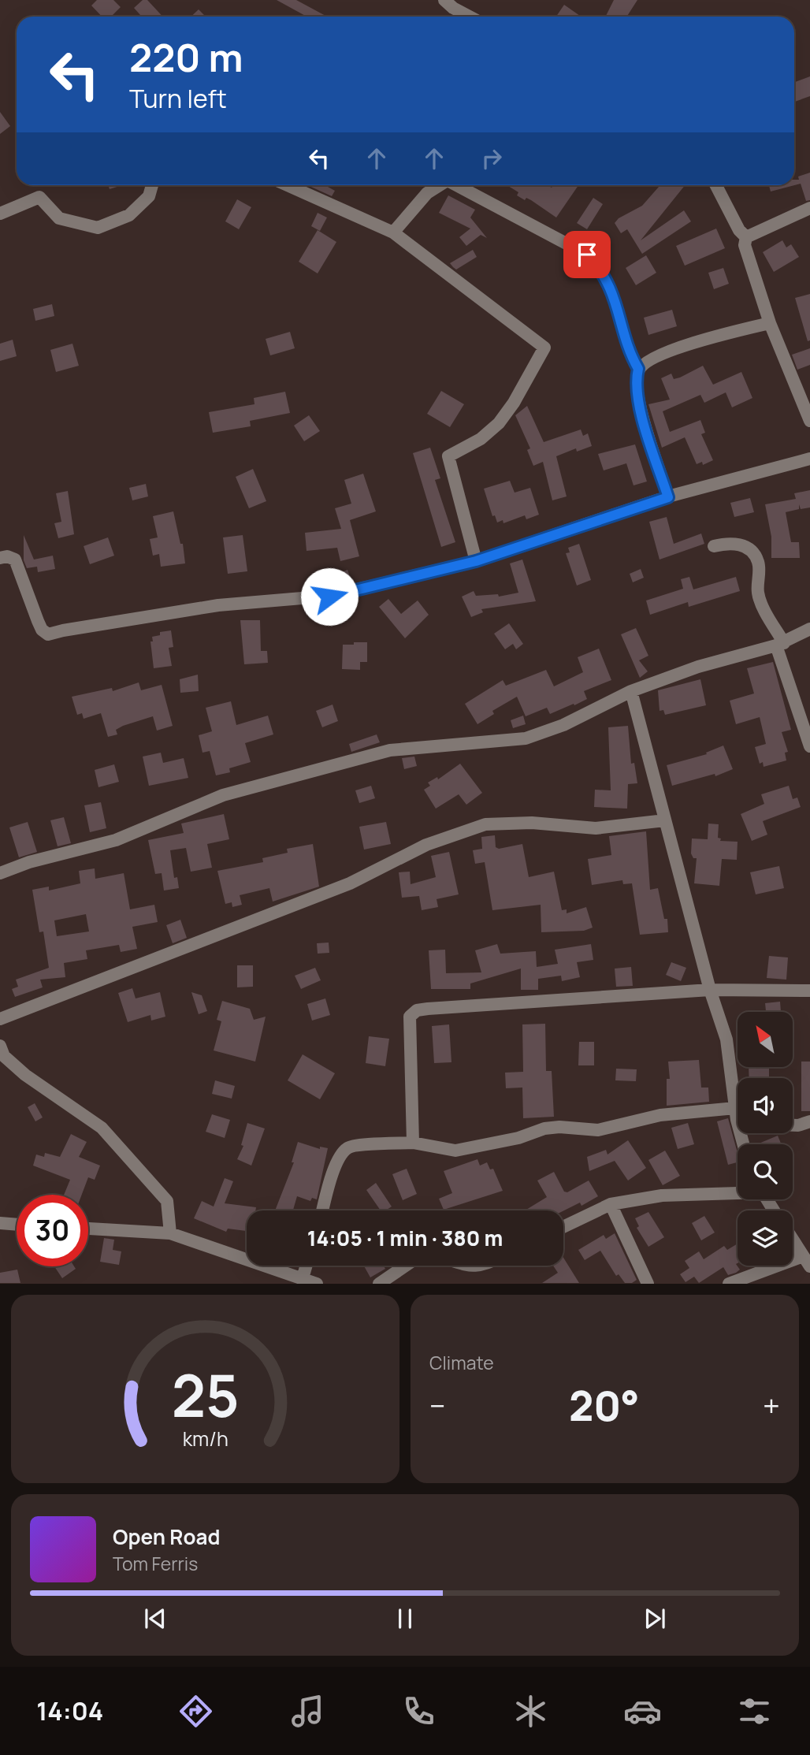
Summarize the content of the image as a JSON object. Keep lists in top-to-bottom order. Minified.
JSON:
{"north":"top left","page":{"turn":["220 m","Turn left"],"limit":"30","trip":"14:05 · 1 min · 380 m","tile":"Climate","heat":["−","20°","+"],"song":["Open Road","Tom Ferris"],"tabs":"14:04","gauge":["25","km/h"]}}
